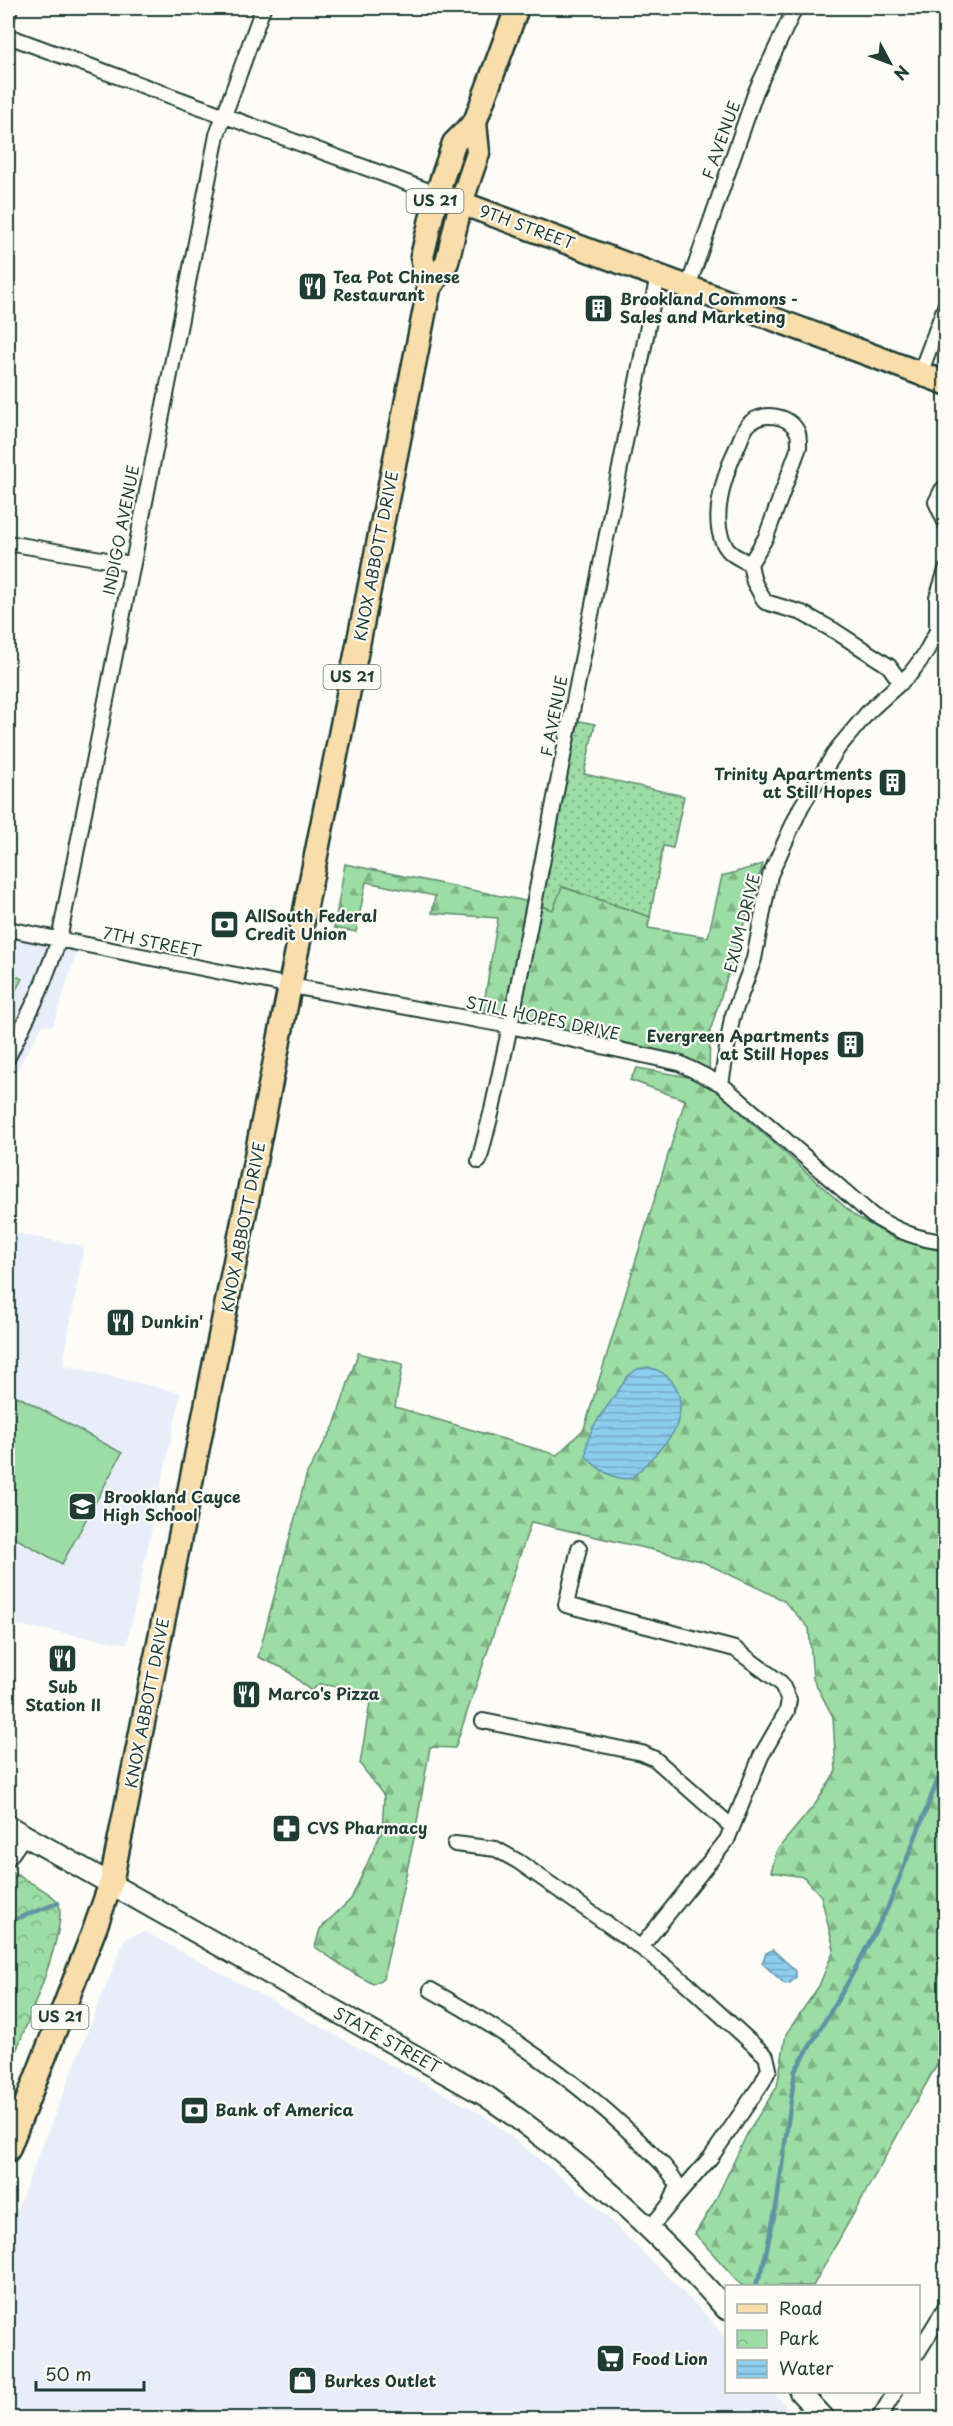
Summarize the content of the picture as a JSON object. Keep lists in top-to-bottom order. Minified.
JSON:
{"streets":{"main road":["US 21","9TH STREET","KNOX ABBOTT DRIVE","STATE STREET"],"street":["F AVENUE","INDIGO AVENUE","EXUM DRIVE","7TH STREET","STILL HOPES DRIVE"]},"crossings":[["F AVENUE","9TH STREET"],["F AVENUE","STILL HOPES DRIVE"],["9TH STREET","INDIGO AVENUE"],["9TH STREET","KNOX ABBOTT DRIVE"],["INDIGO AVENUE","7TH STREET"],["KNOX ABBOTT DRIVE","7TH STREET"],["KNOX ABBOTT DRIVE","STILL HOPES DRIVE"],["KNOX ABBOTT DRIVE","STATE STREET"],["EXUM DRIVE","STILL HOPES DRIVE"],["7TH STREET","STILL HOPES DRIVE"]],"places":{"restaurant":["Tea Pot Chinese Restaurant","Dunkin'","Sub Station II","Marco's Pizza"],"building":["Brookland Commons - Sales and Marketing","Trinity Apartments at Still Hopes","Evergreen Apartments at Still Hopes"],"bank":["AllSouth Federal Credit Union","Bank of America"],"school or university":["Brookland Cayce High School"],"pharmacy":["CVS Pharmacy"],"supermarket":["Food Lion"],"shop":["Burkes Outlet"]},"legend":["Road","Park","Water"],"scale_bar":"50 m","north":"bottom right"}
